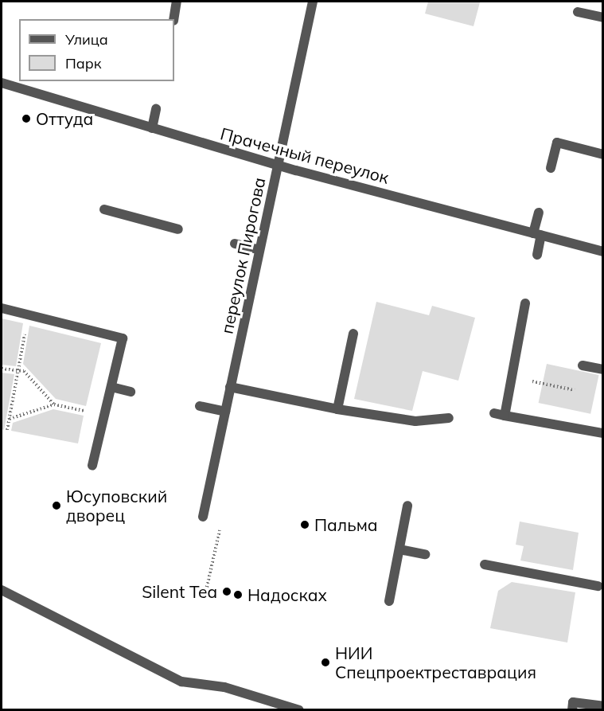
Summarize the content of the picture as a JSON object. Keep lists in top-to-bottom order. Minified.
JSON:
{"streets":{"street":["Прачечный переулок","переулок Пирогова"]},"crossings":[["Прачечный переулок","переулок Пирогова"]],"places":["Оттуда","Юсуповский дворец","Пальма","Silent Tea","Надосках","НИИ Спецпроектреставрация"],"legend":["Улица","Парк"]}
